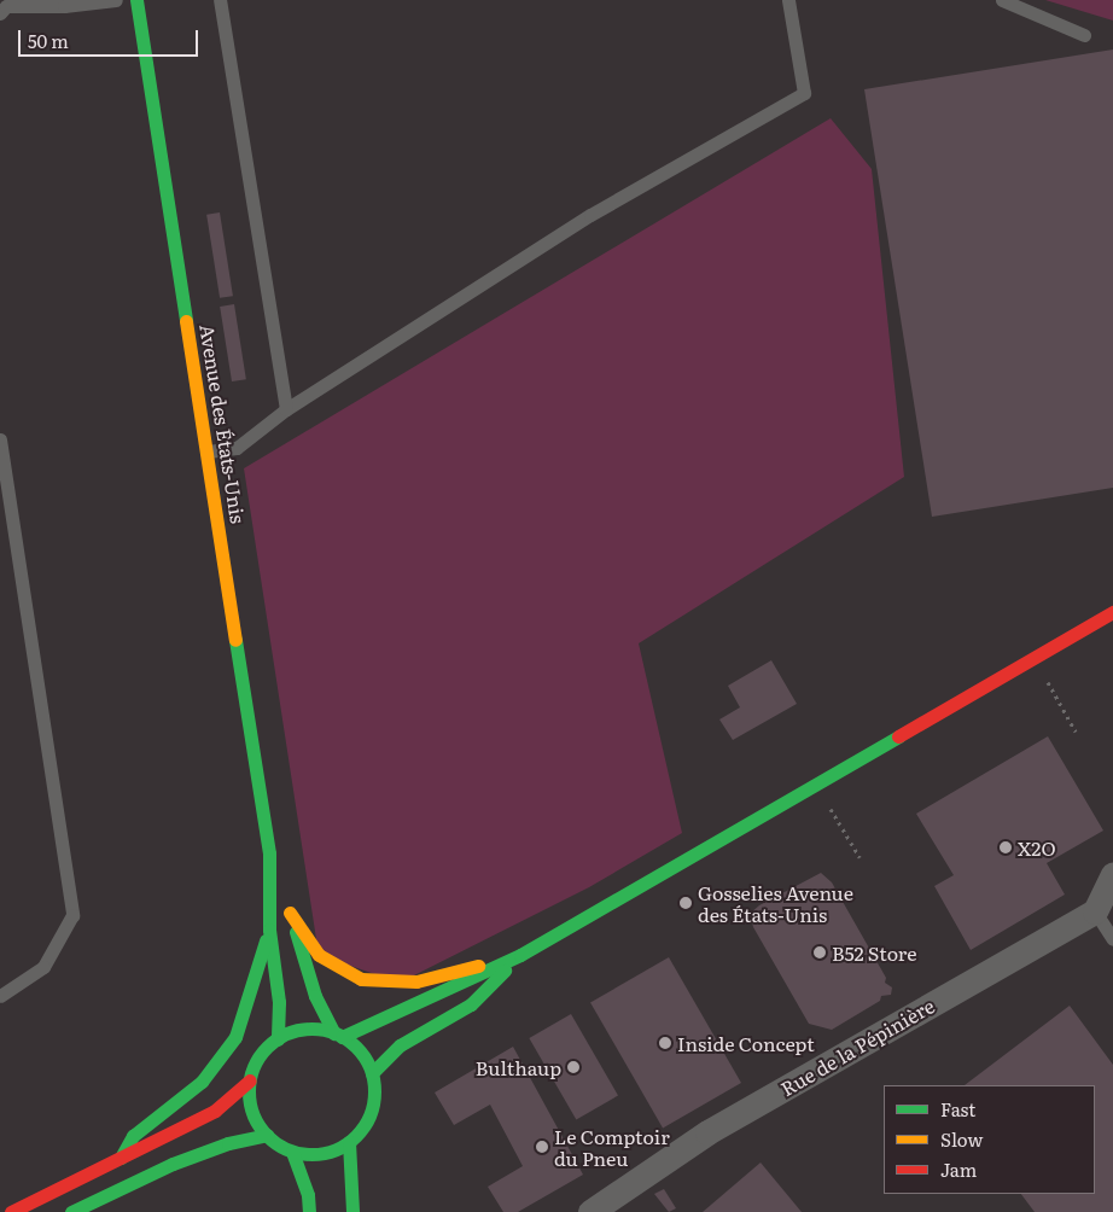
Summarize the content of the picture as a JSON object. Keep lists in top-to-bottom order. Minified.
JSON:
{"streets":{"main road":["Avenue des États-Unis"],"street":["Rue de la Pépinière"]},"places":["X2O","Gosselies Avenue des États-Unis","B52 Store","Inside Concept","Bulthaup","Le Comptoir du Pneu"],"legend":["Fast","Slow","Jam"],"scale_bar":"50 m"}
